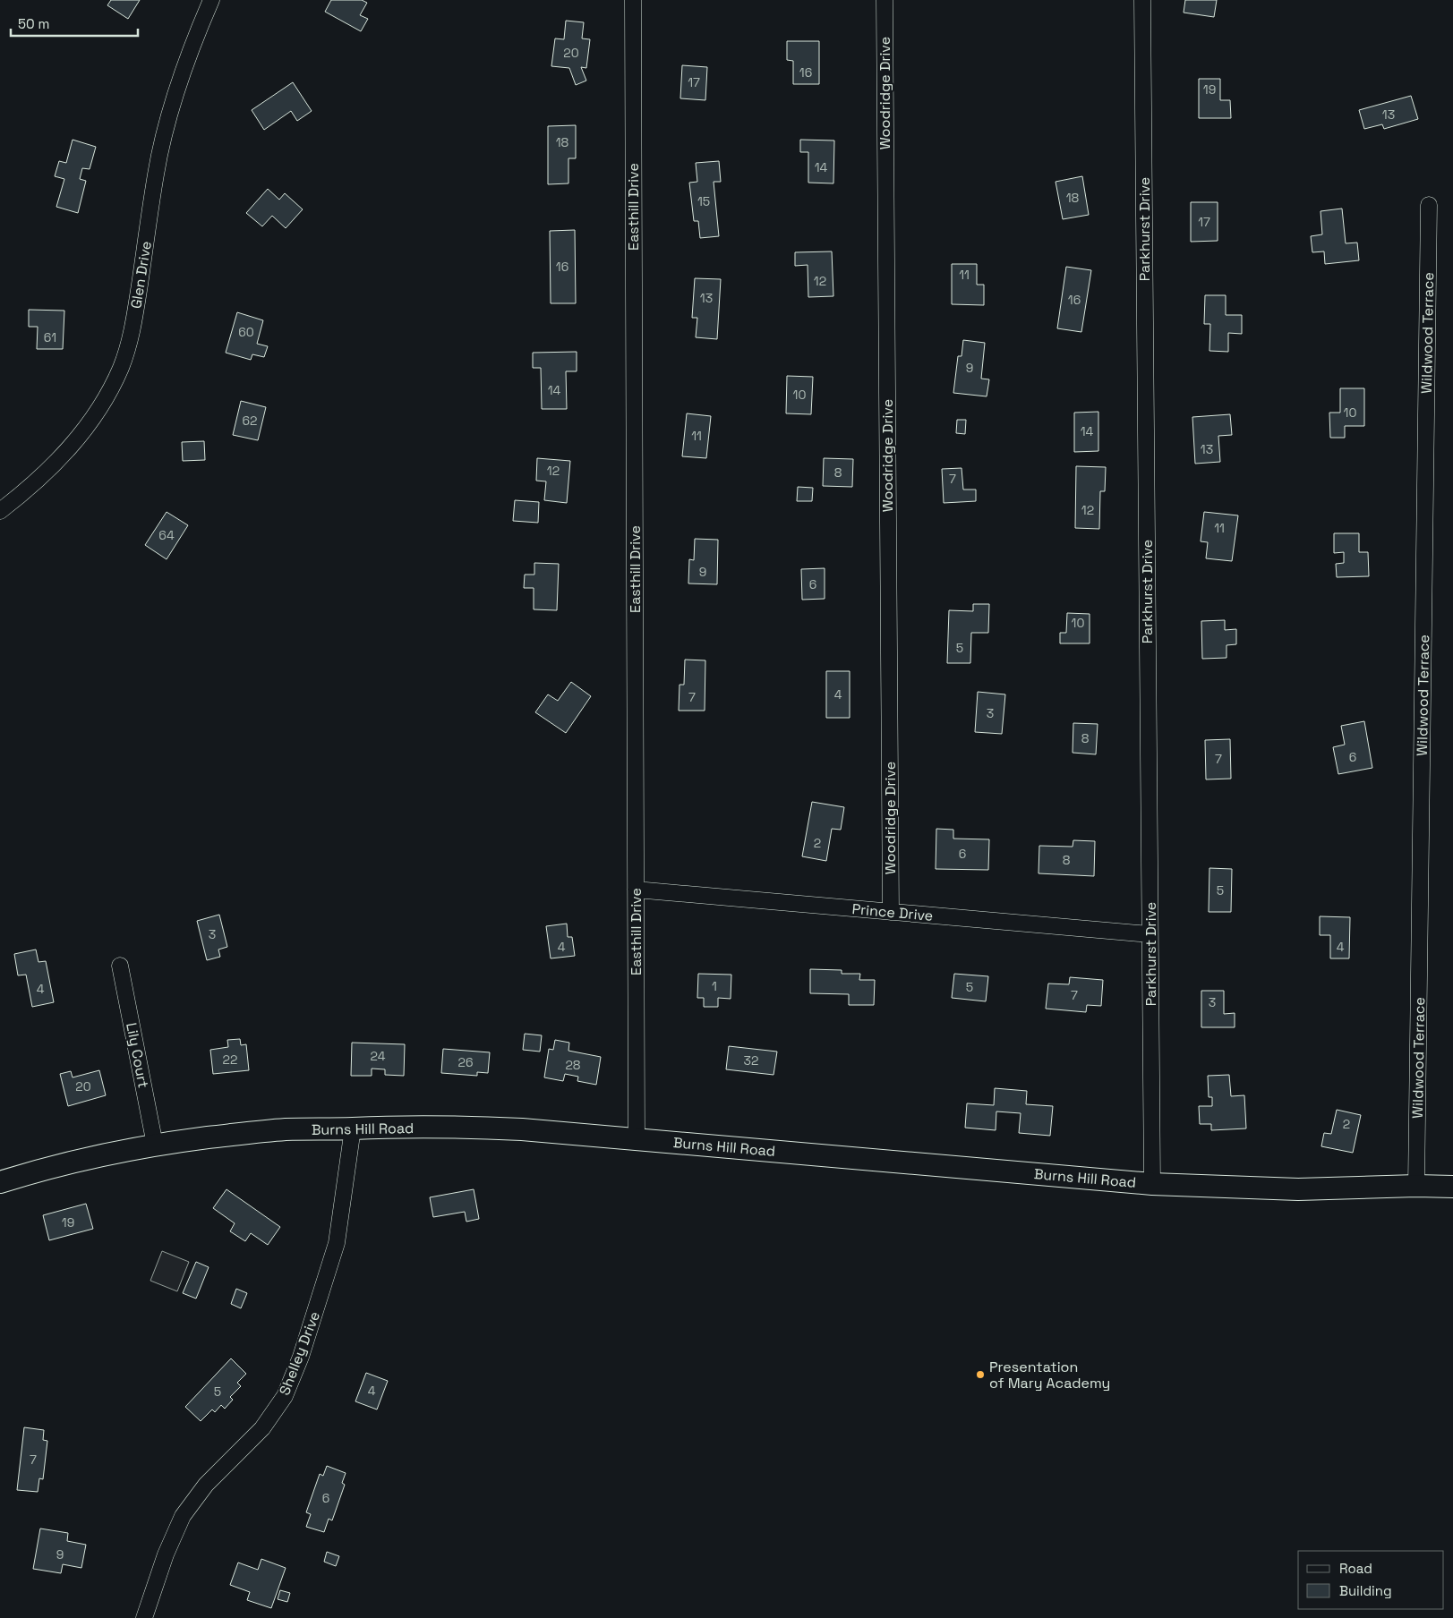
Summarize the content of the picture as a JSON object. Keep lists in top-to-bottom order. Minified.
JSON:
{"streets":{"street":["Woodridge Drive","Easthill Drive","Parkhurst Drive","Glen Drive","Wildwood Terrace","Prince Drive","Lily Court","Burns Hill Road","Shelley Drive"]},"crossings":[["Woodridge Drive","Prince Drive"],["Easthill Drive","Prince Drive"],["Easthill Drive","Burns Hill Road"],["Parkhurst Drive","Prince Drive"],["Parkhurst Drive","Burns Hill Road"],["Wildwood Terrace","Burns Hill Road"],["Lily Court","Burns Hill Road"],["Burns Hill Road","Shelley Drive"]],"places":["Presentation of Mary Academy"],"house_numbers":["20","16","17","19","13","18","14","18","15","17","16","11","12","13","16","60","61","9","14","10","10","62","14","11","13","12","8","7","12","11","64","9","6","10","5","4","7","3","8","6","7","2","6","8","5","3","4","4","1","5","4","7","3","24","22","32","26","28","20","2","19","4","5","7","6","9"],"legend":["Road","Building"],"scale_bar":"50 m"}
